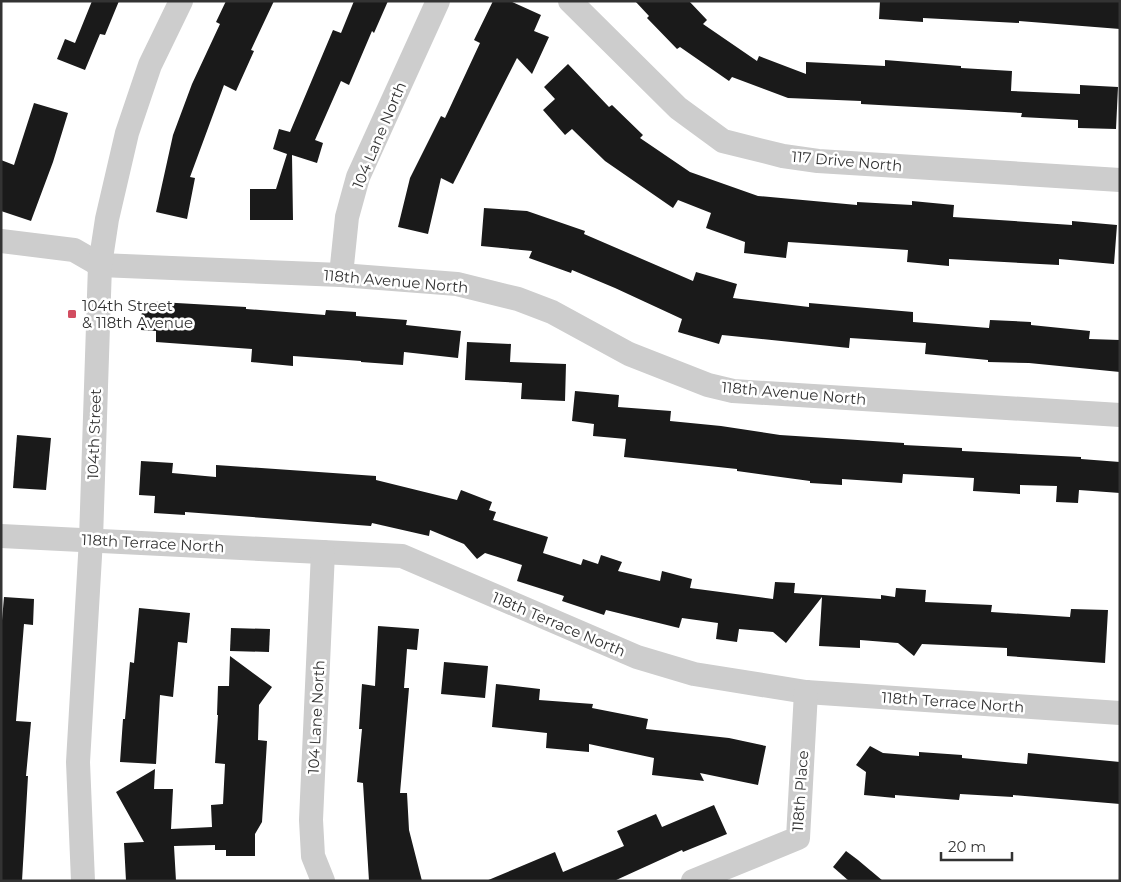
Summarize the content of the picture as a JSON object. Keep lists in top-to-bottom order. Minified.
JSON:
{"streets":{"street":["104 Lane North","117 Drive North","118th Avenue North","104th Street","118th Terrace North","118th Place"]},"crossings":[["104 Lane North","118th Avenue North"],["104 Lane North","118th Terrace North"],["118th Avenue North","104th Street"],["104th Street","118th Terrace North"],["118th Terrace North","118th Place"]],"places":{"transit":["104th Street & 118th Avenue"]},"scale_bar":"20 m"}
